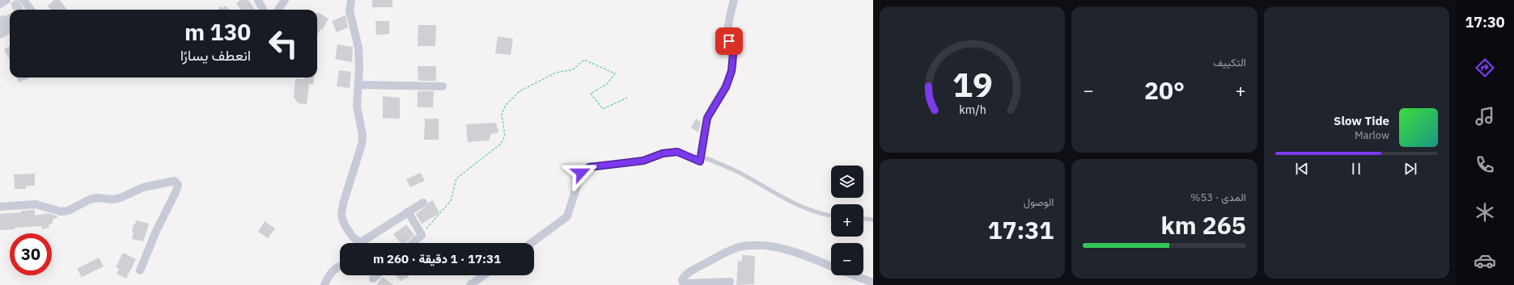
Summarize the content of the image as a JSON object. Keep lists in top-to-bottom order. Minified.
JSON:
{"page":{"tabs":"17:30","tile":["التكييف",["المدى · 53%","265 km"],["الوصول","17:31"]],"turn":["130 m","انعطف يسارًا"],"heat":["−","20°","+"],"song":["Slow Tide","Marlow"],"map_buttons":["+","−"],"limit":"30","trip":"17:31 · 1 دقيقة · 260 m","gauge":["19","km/h"]}}
